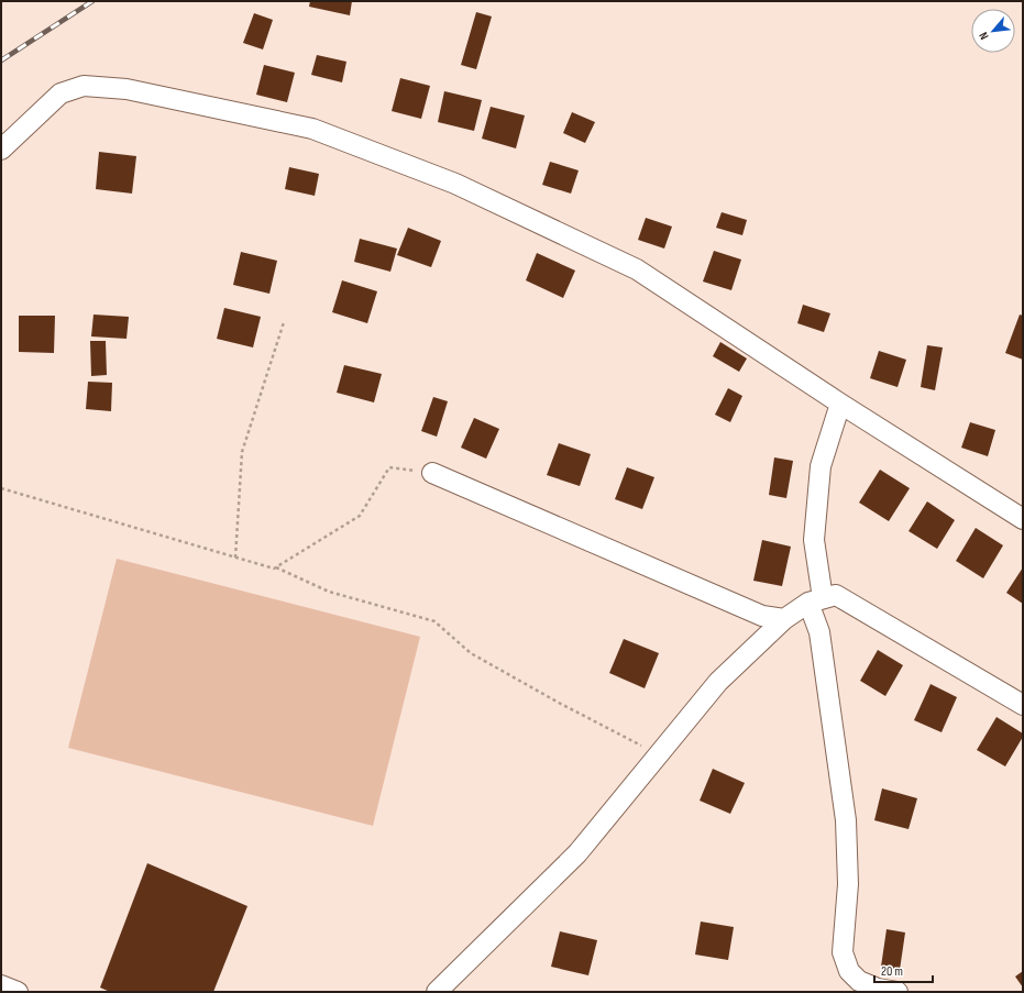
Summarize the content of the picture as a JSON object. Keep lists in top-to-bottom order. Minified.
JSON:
{"scale_bar":"20 m","north":"bottom left"}
